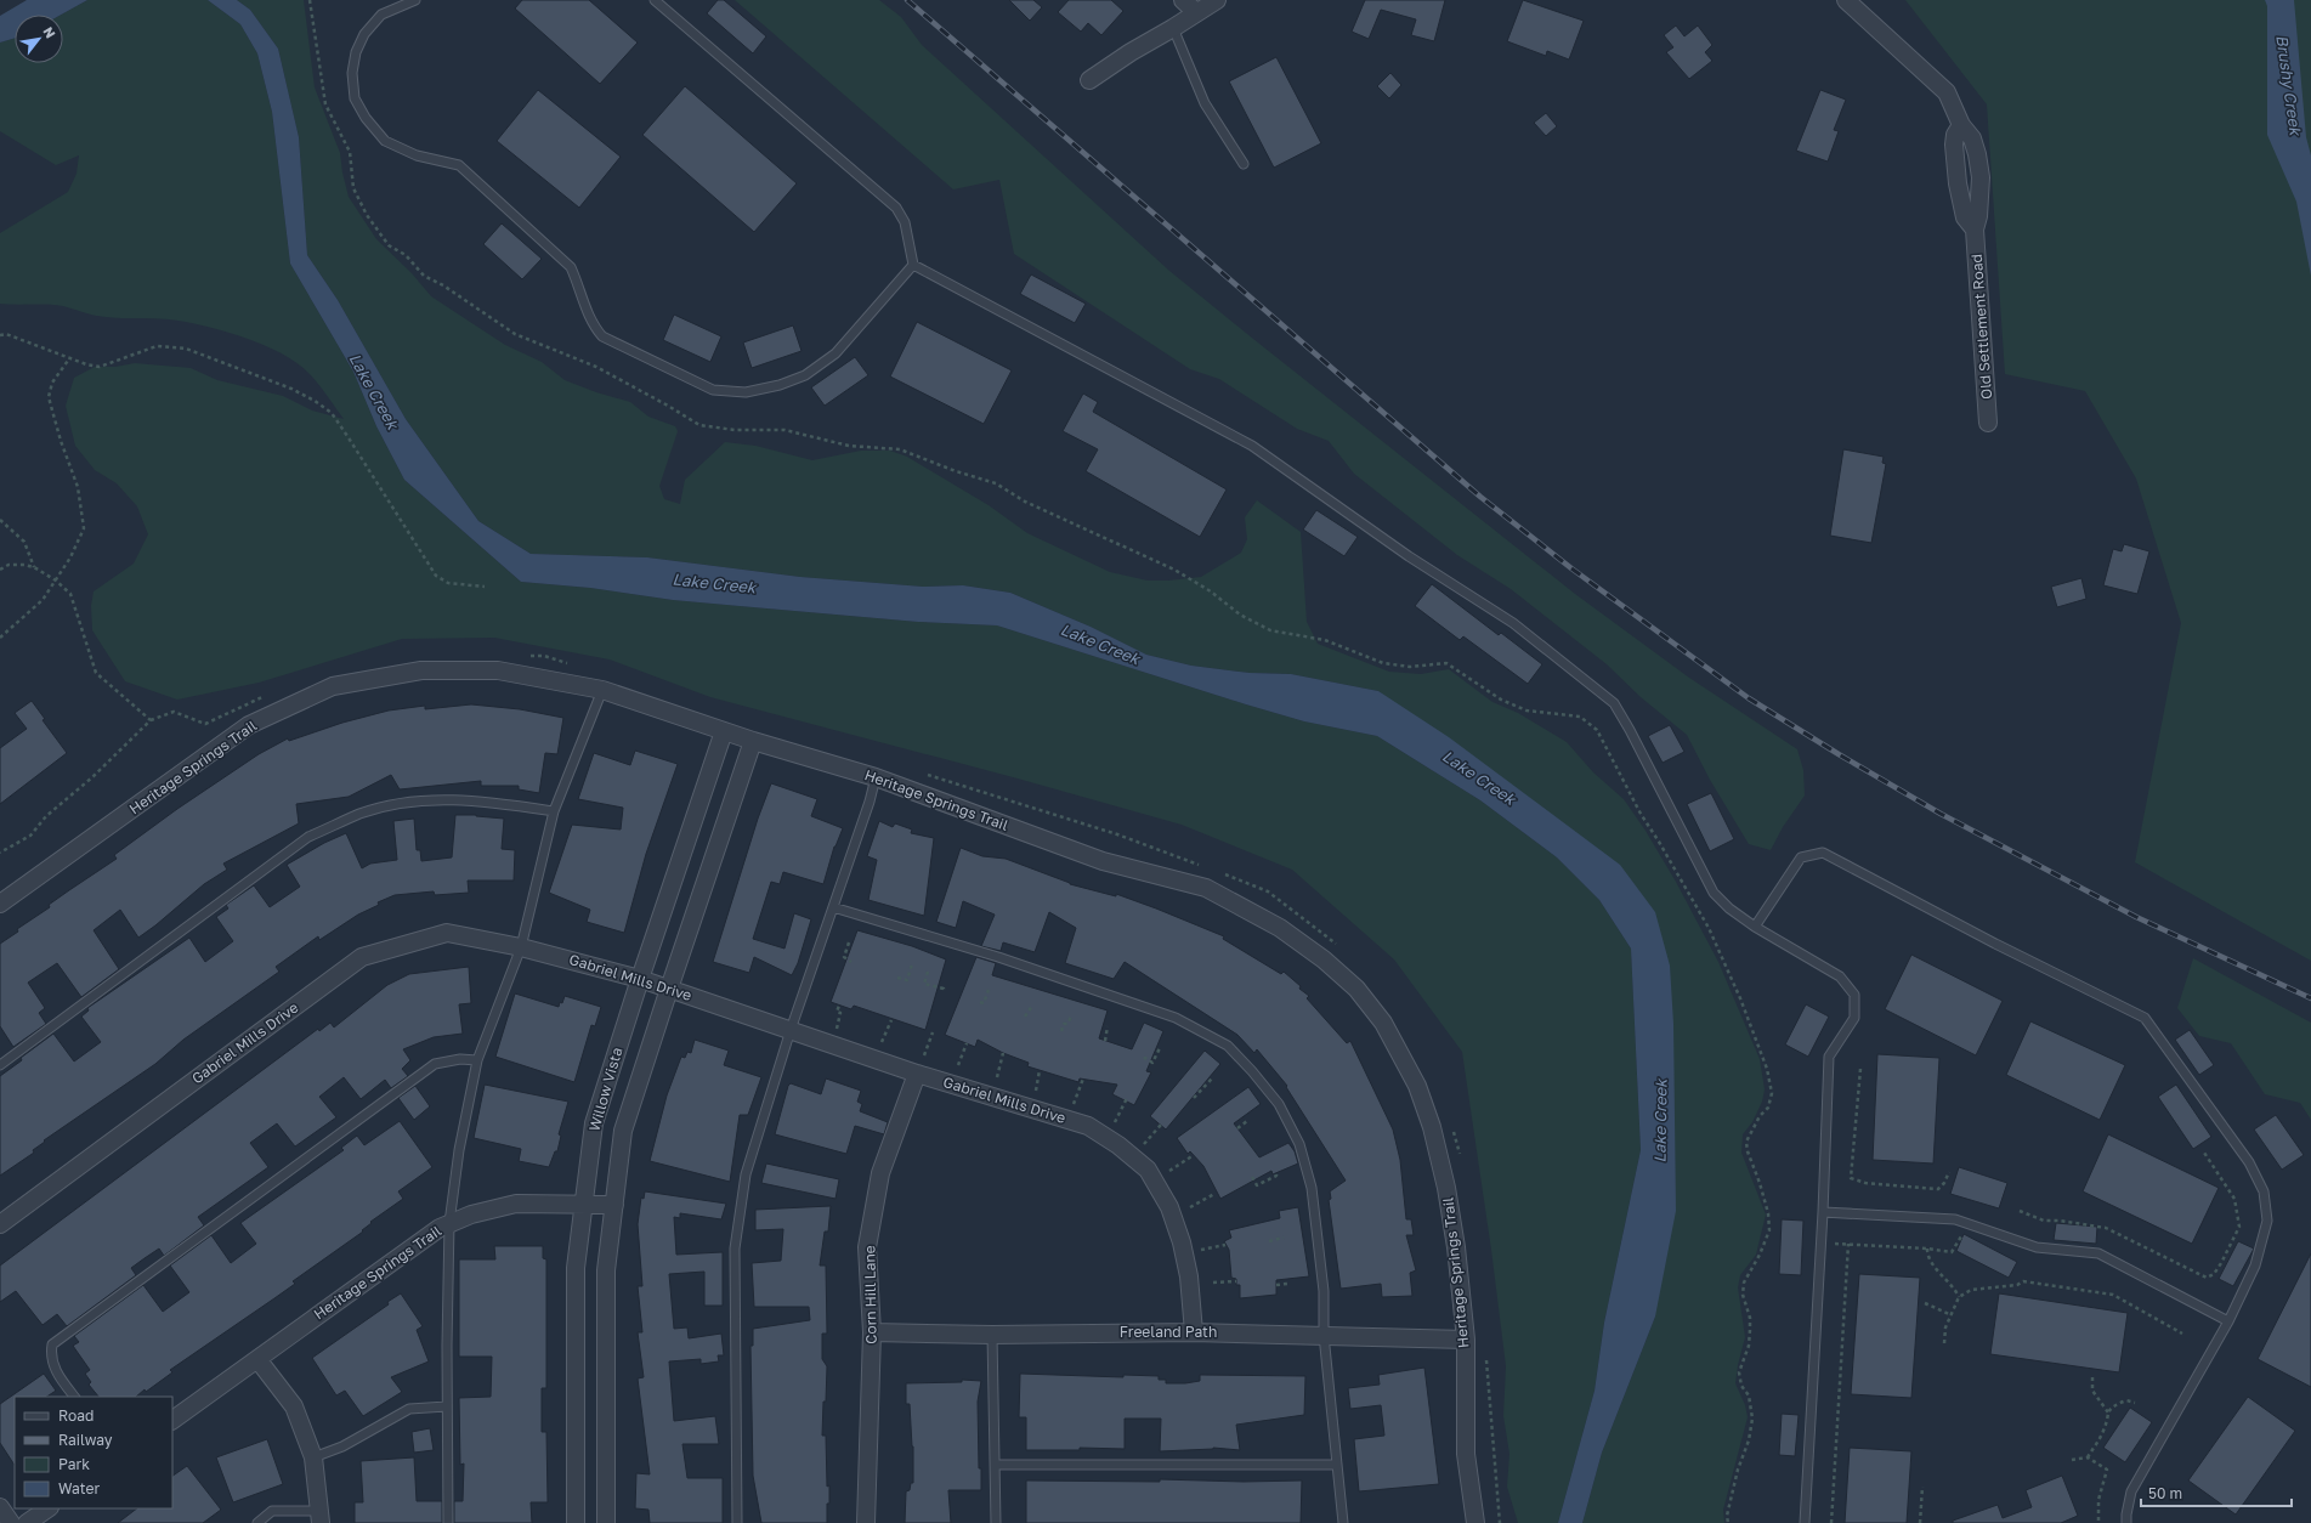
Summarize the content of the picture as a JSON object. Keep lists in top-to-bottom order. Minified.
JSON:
{"streets":{"street":["Old Settlement Road","Heritage Springs Trail","Gabriel Mills Drive","Willow Vista","Corn Hill Lane","Freeland Path"]},"crossings":[["Heritage Springs Trail","Willow Vista"],["Heritage Springs Trail","Freeland Path"],["Gabriel Mills Drive","Willow Vista"],["Gabriel Mills Drive","Corn Hill Lane"],["Gabriel Mills Drive","Freeland Path"],["Corn Hill Lane","Freeland Path"]],"water":["Brushy Creek","Lake Creek"],"legend":["Road","Railway","Park","Water"],"scale_bar":"50 m","north":"top right"}
